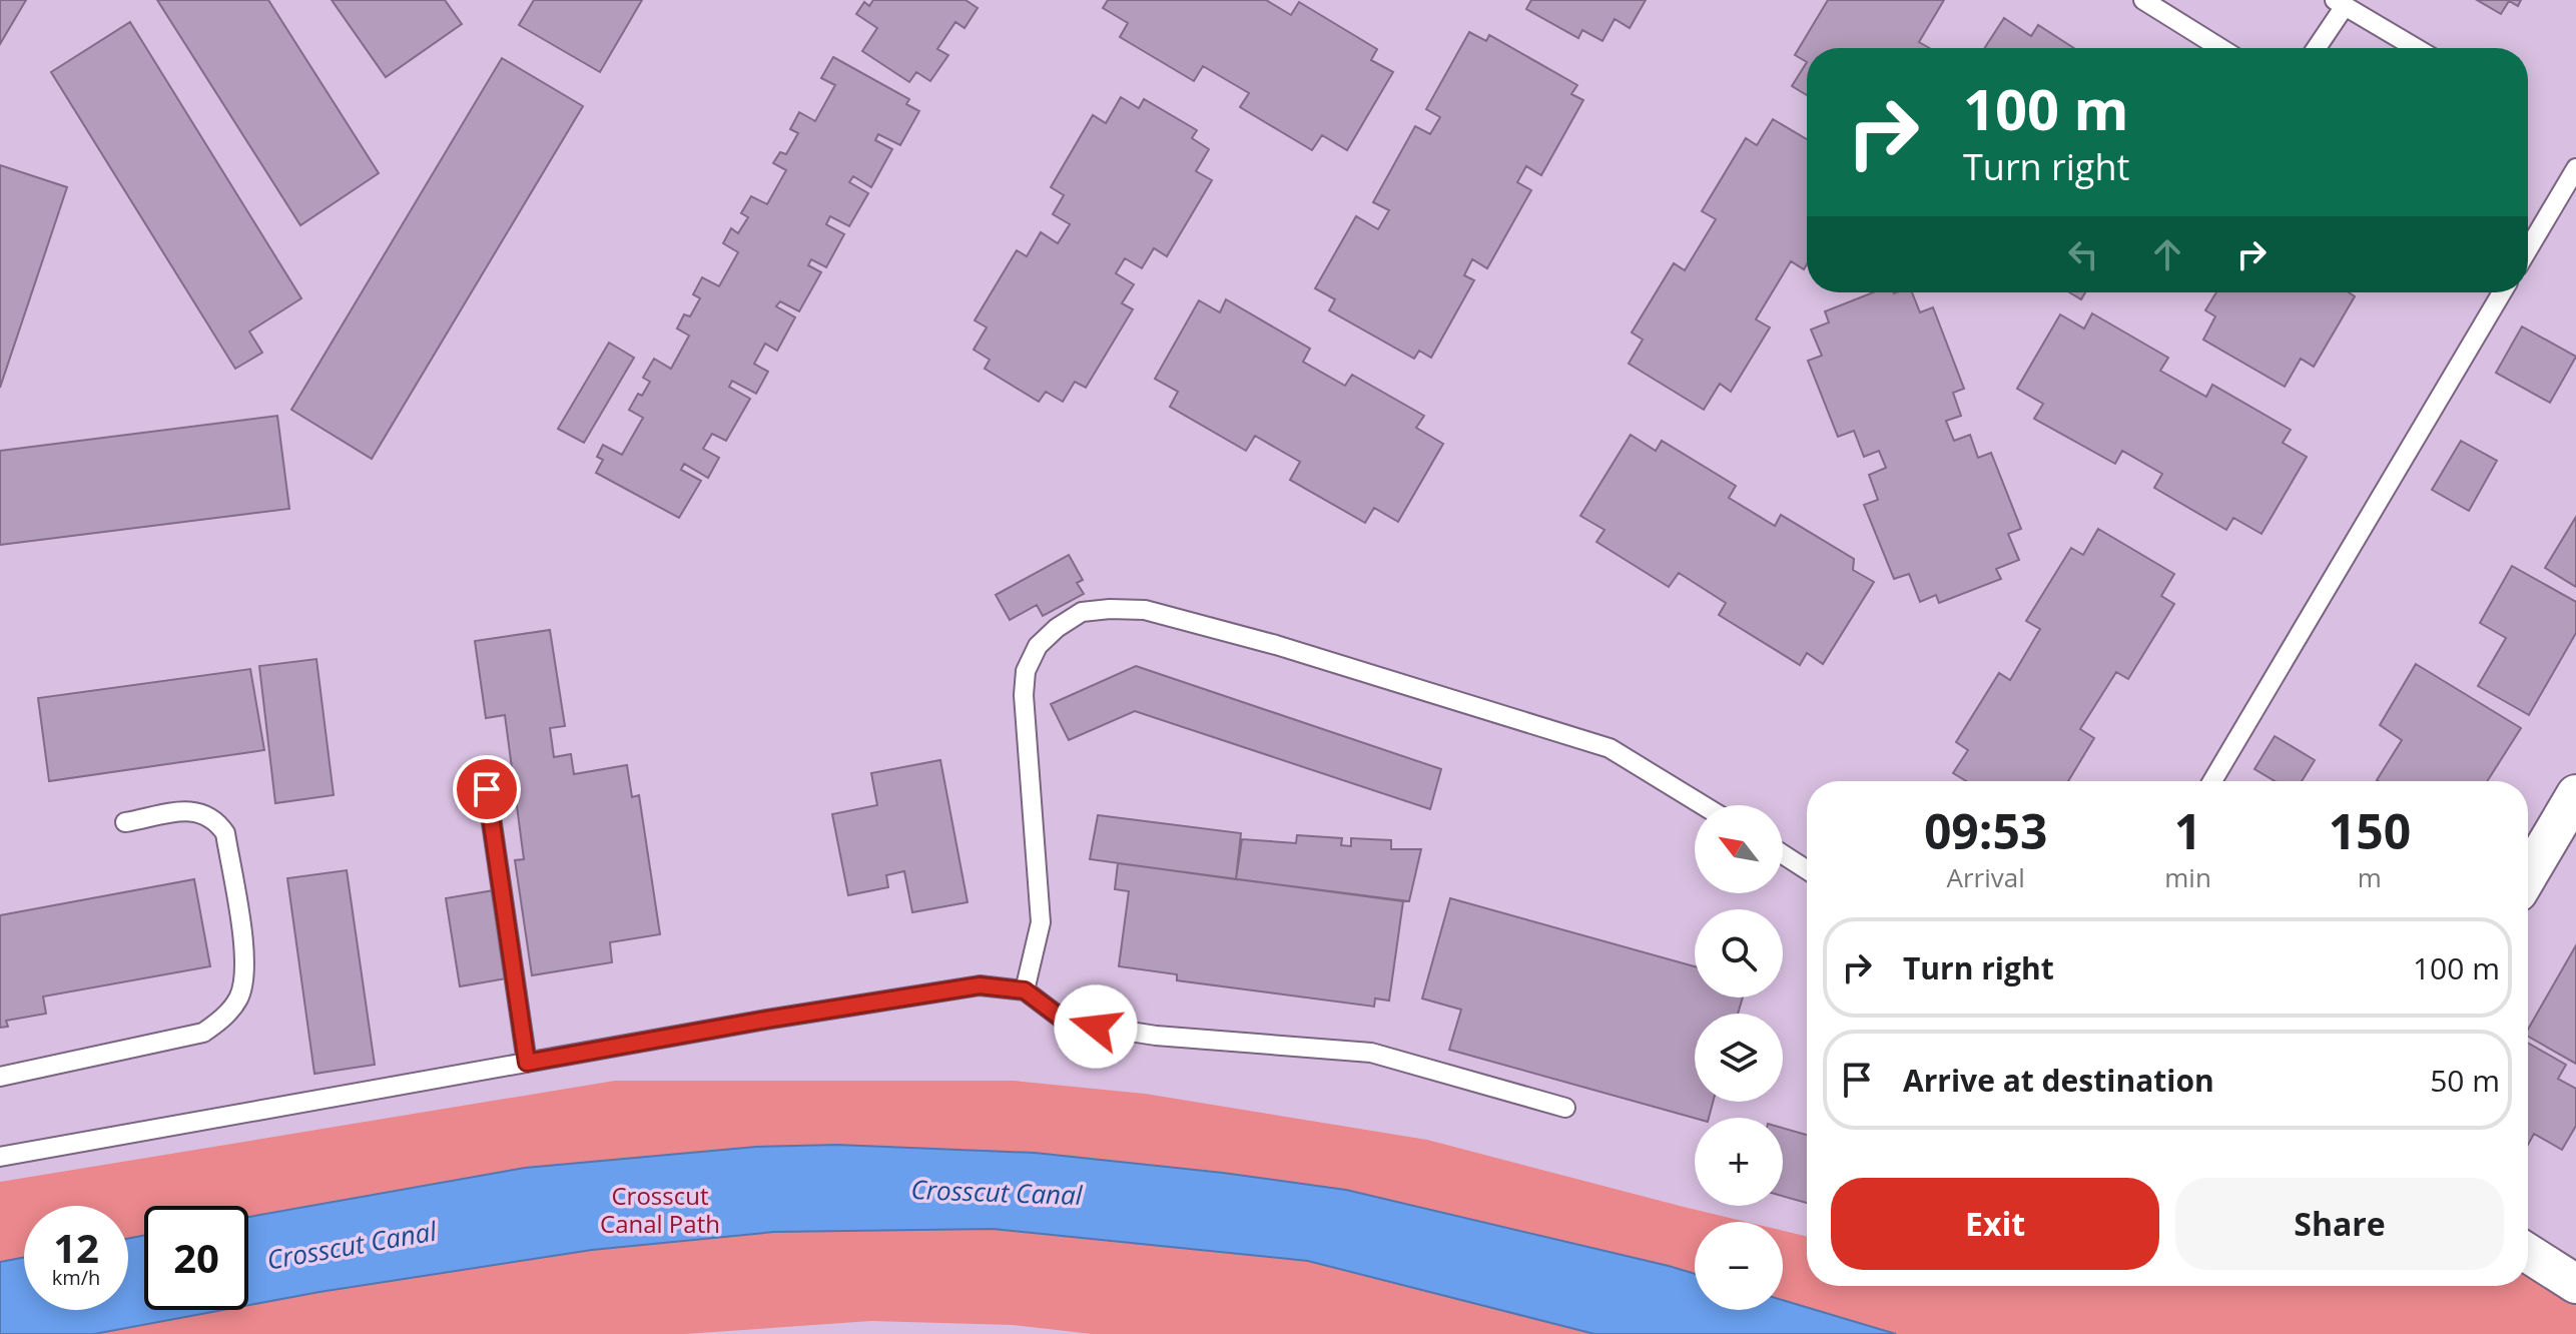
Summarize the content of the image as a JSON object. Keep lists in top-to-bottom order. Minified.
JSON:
{"water":["Crosscut Canal"],"parks":["Crosscut Canal Path"],"north":"top left","page":{"turn":["100 m","Turn right"],"eta":["09:53","Arrival","1","min","150","m"],"map_buttons":["+","−"],"list":[{"name":"Turn right","value":"100 m"},{"name":"Arrive at destination","value":"50 m"}],"buttons":["Exit","Share"],"speed":"12 km/h","limit":"20"}}
